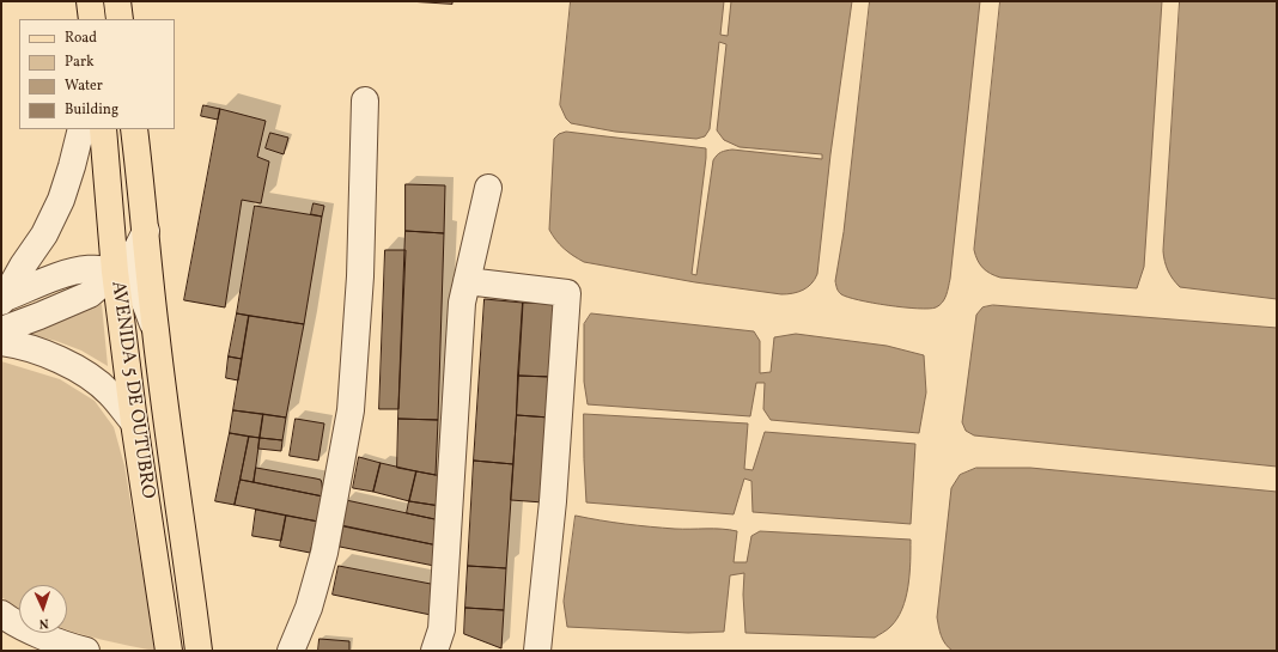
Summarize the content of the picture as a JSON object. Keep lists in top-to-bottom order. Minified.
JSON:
{"streets":{"main road":["AVENIDA 5 DE OUTUBRO"]},"legend":["Road","Park","Water","Building"],"north":"bottom"}
